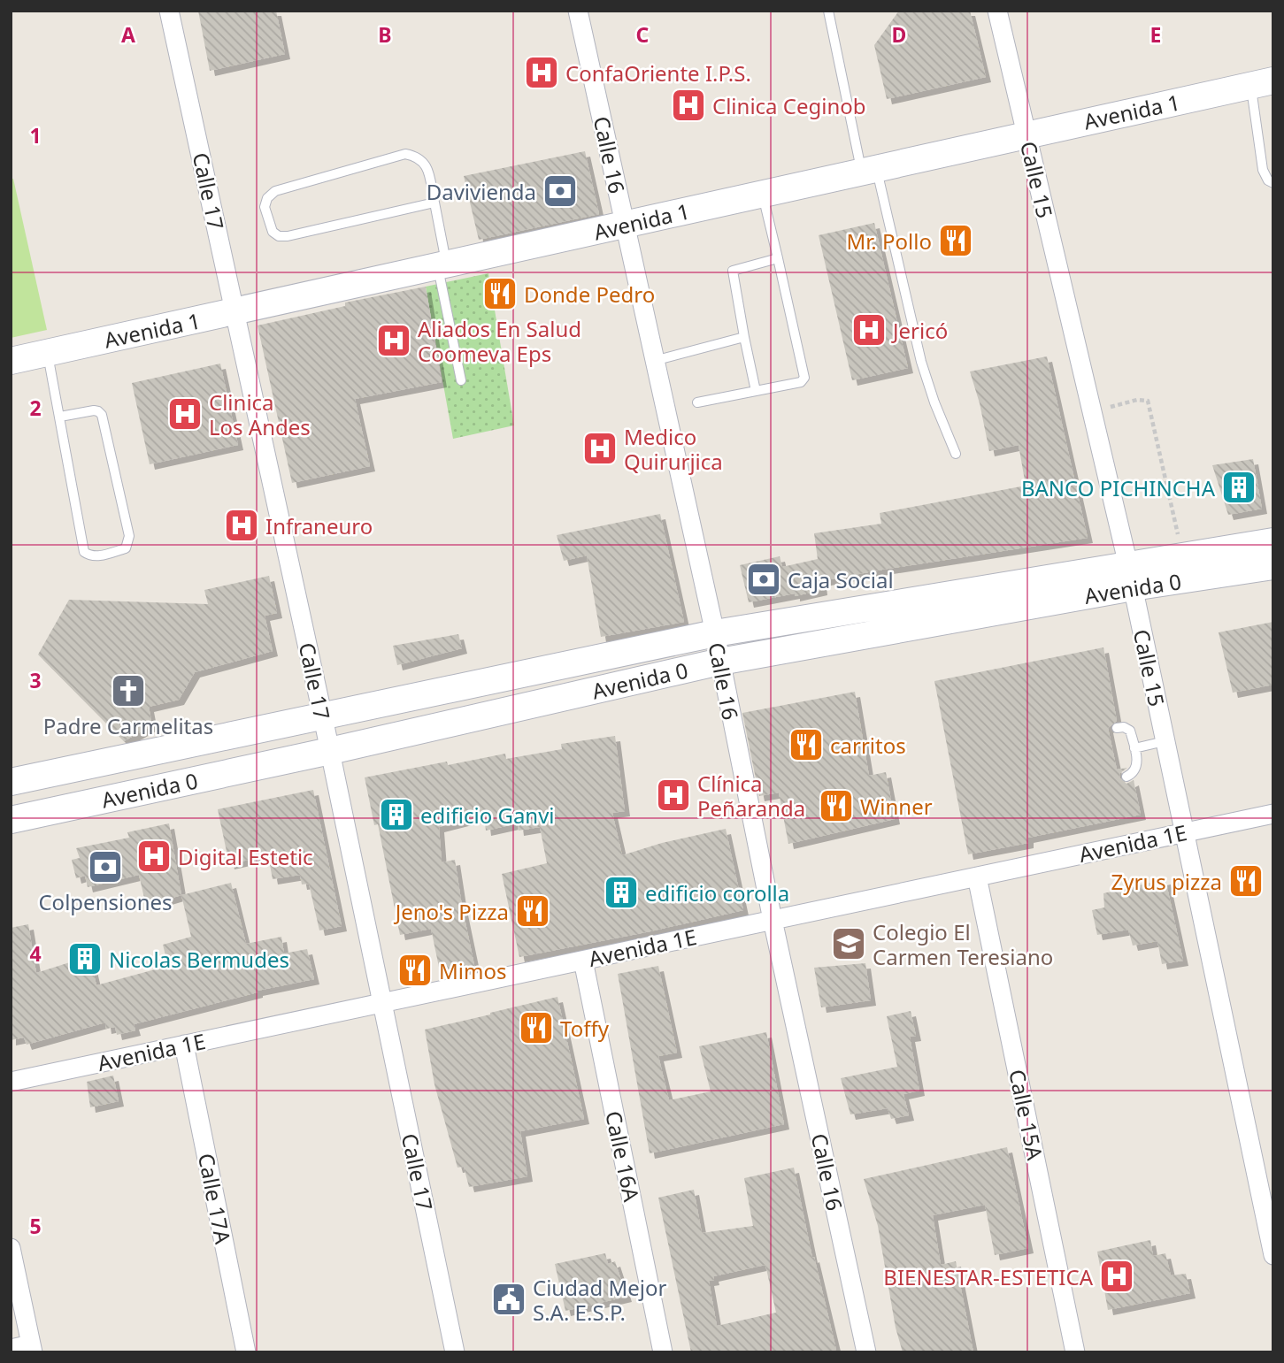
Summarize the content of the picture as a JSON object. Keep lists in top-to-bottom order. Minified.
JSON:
{"streets":{"street":["Avenida 1","Calle 16","Calle 15","Calle 17","Avenida 0","Avenida 1E","Calle 15A","Calle 16A","Calle 17A"]},"crossings":[["Avenida 1","Calle 16"],["Avenida 1","Calle 15"],["Avenida 1","Calle 17"],["Calle 16","Avenida 0"],["Calle 16","Avenida 1E"],["Calle 15","Avenida 0"],["Calle 15","Avenida 1E"],["Calle 17","Avenida 0"],["Calle 17","Avenida 1E"],["Avenida 1E","Calle 15A"],["Avenida 1E","Calle 16A"],["Avenida 1E","Calle 17A"]],"places":{"hospital":["ConfaOriente I.P.S.","Clinica Ceginob","Jericó","Aliados En Salud Coomeva Eps","Clinica Los Andes","Medico Quirurjica","Infraneuro","Clínica Peñaranda","Digital Estetic","BIENESTAR-ESTETICA"],"bank":["Davivienda","Caja Social","Colpensiones"],"restaurant":["Mr. Pollo","Donde Pedro","carritos","Winner","Zyrus pizza","Jeno's Pizza","Mimos","Toffy"],"building":["BANCO PICHINCHA","edificio Ganvi","edificio corolla","Nicolas Bermudes"],"church":["Padre Carmelitas"],"school or university":["Colegio El Carmen Teresiano"],"public building":["Ciudad Mejor S.A. E.S.P."]},"grid":{"columns":["A","B","C","D","E"],"rows":["1","2","3","4","5"]}}
